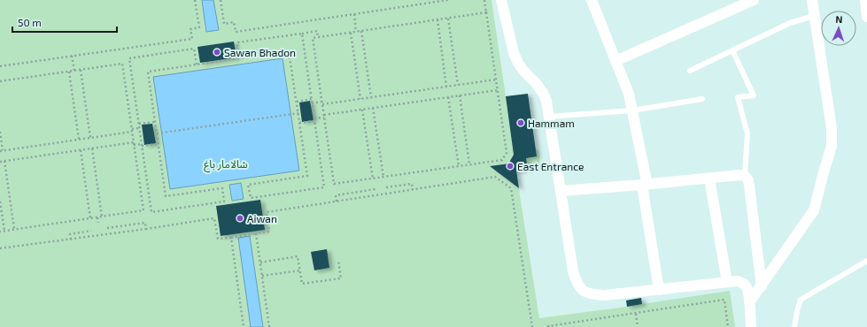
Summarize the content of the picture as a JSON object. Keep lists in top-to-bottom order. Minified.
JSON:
{"parks":["شالامار باغ"],"places":["Sawan Bhadon","Hammam","East Entrance","Aiwan"],"scale_bar":"50 m","north":"top"}
